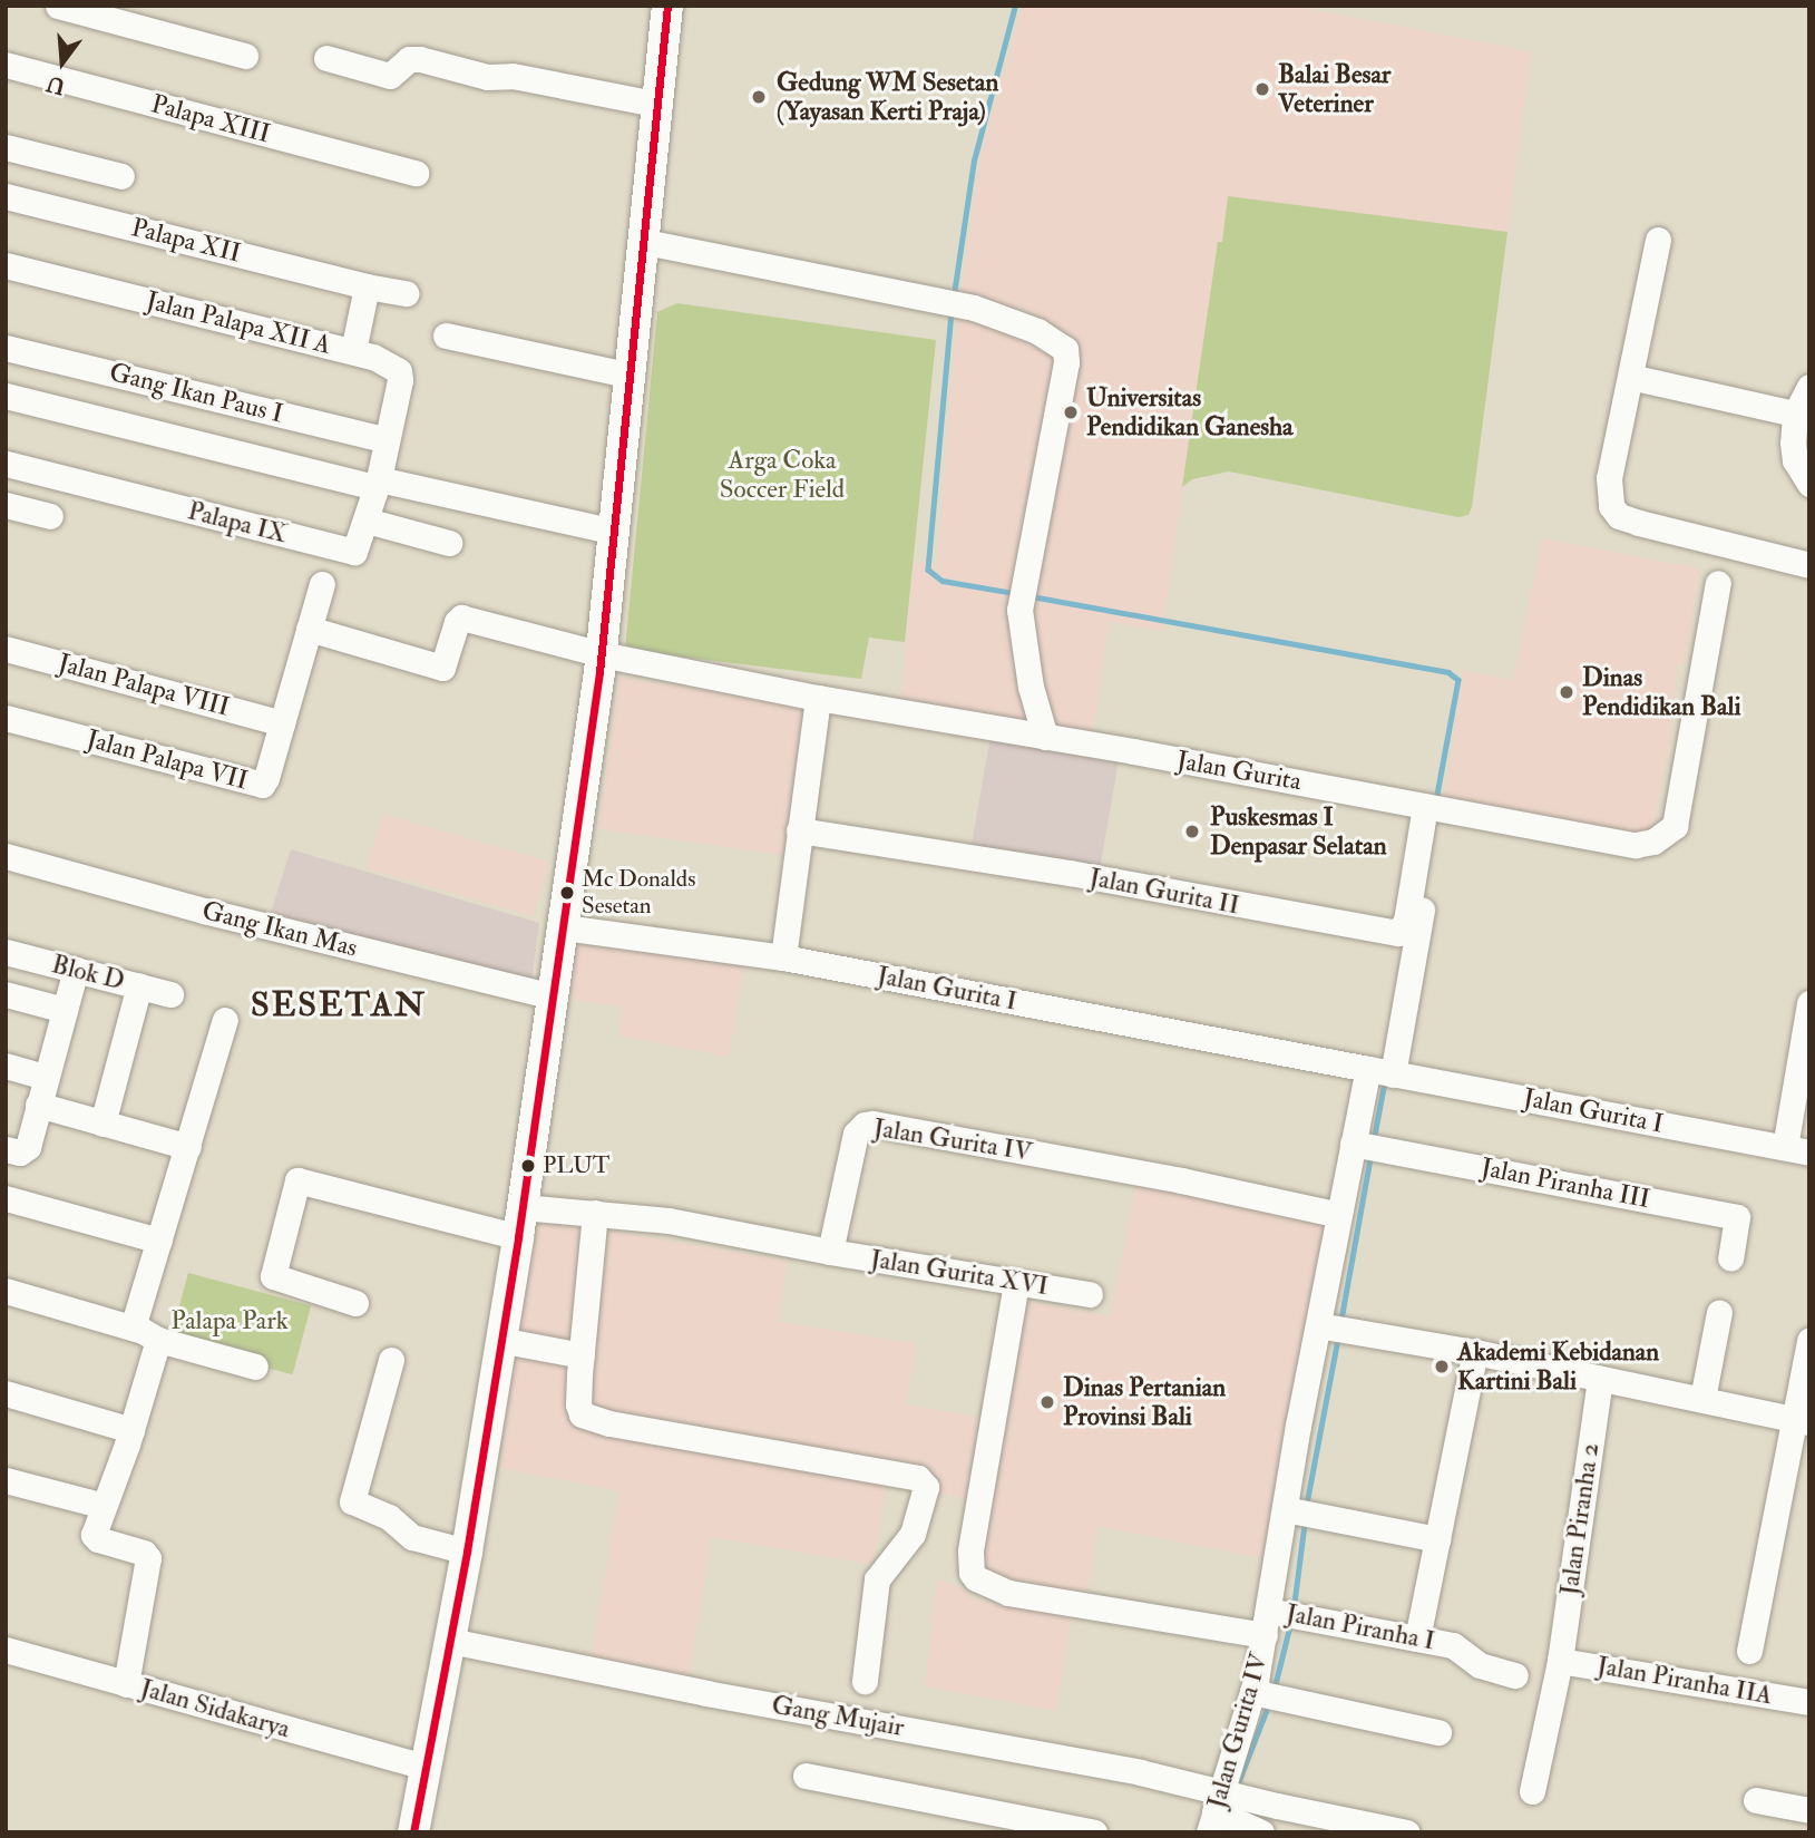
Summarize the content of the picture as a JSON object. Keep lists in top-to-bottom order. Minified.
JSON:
{"streets":{"street":["Palapa XIII","Palapa XII","Jalan Palapa XII A","Gang Ikan Paus I","Palapa IX","Jalan Palapa VIII","Jalan Palapa VII","Jalan Gurita","Jalan Gurita II","Gang Ikan Mas","Blok D","Jalan Gurita I","Jalan Gurita IV","Jalan Piranha III","Jalan Gurita XVI","Jalan Piranha 2","Jalan Piranha I","Jalan Piranha IIA","Jalan Sidakarya","Gang Mujair"]},"crossings":[["Jalan Palapa XII A","Gang Ikan Paus I"],["Jalan Palapa XII A","Palapa IX"],["Gang Ikan Paus I","Palapa IX"],["Jalan Palapa VIII","Jalan Palapa VII"],["Jalan Palapa VII","Jalan Gurita"],["Jalan Gurita","Jalan Gurita II"],["Jalan Gurita II","Jalan Gurita IV"],["Jalan Gurita I","Jalan Gurita IV"],["Jalan Gurita IV","Jalan Piranha III"],["Jalan Gurita IV","Jalan Gurita XVI"],["Jalan Gurita IV","Jalan Piranha I"],["Jalan Gurita IV","Gang Mujair"],["Jalan Gurita XVI","Jalan Piranha I"],["Jalan Piranha 2","Jalan Piranha IIA"]],"districts":["SESETAN"],"parks":["Arga Coka Soccer Field","Palapa Park"],"places":["Balai Besar Veteriner","Gedung WM Sesetan (Yayasan Kerti Praja)","Universitas Pendidikan Ganesha","Dinas Pendidikan Bali","Puskesmas I Denpasar Selatan","Mc Donalds Sesetan","PLUT","Akademi Kebidanan Kartini Bali","Dinas Pertanian Provinsi Bali"],"north":"bottom"}
